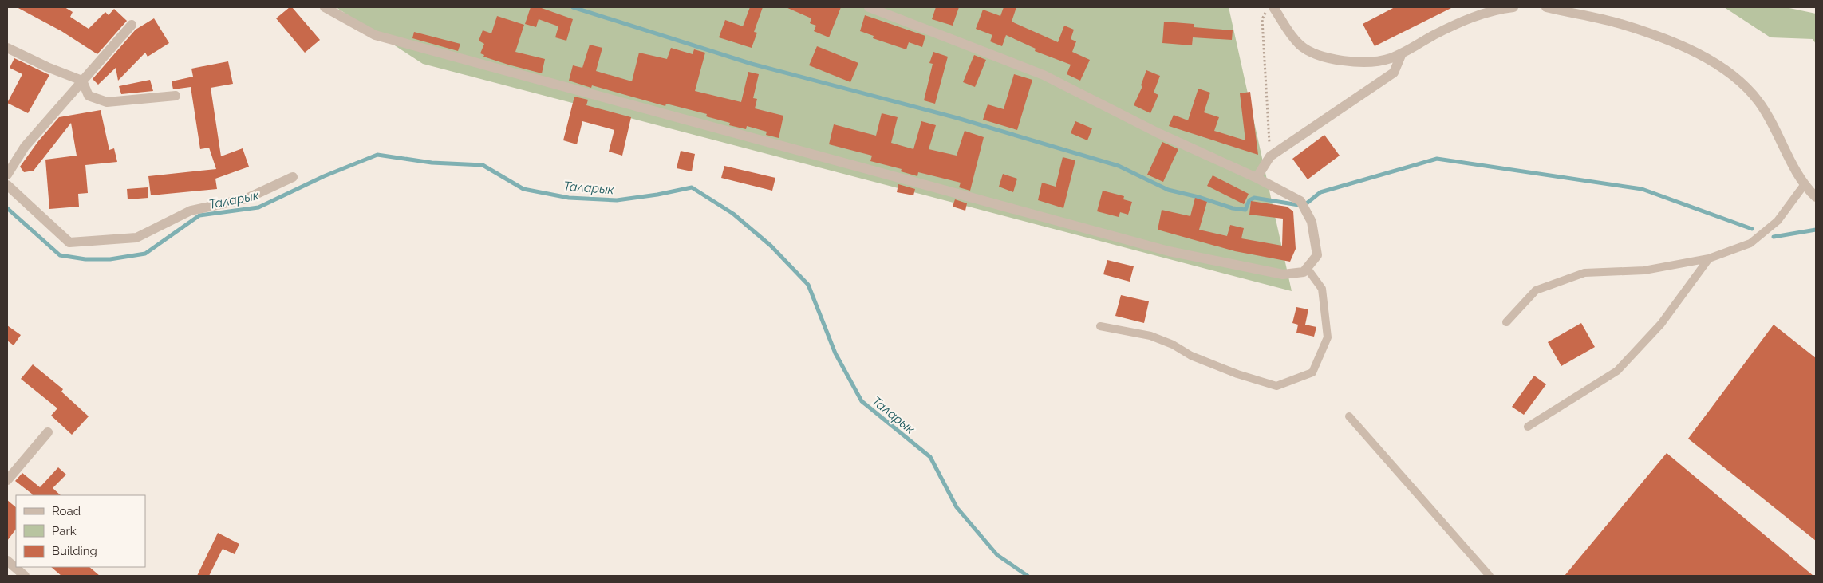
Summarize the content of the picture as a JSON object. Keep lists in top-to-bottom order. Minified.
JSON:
{"water":["Таларык"],"legend":["Road","Park","Building"]}
